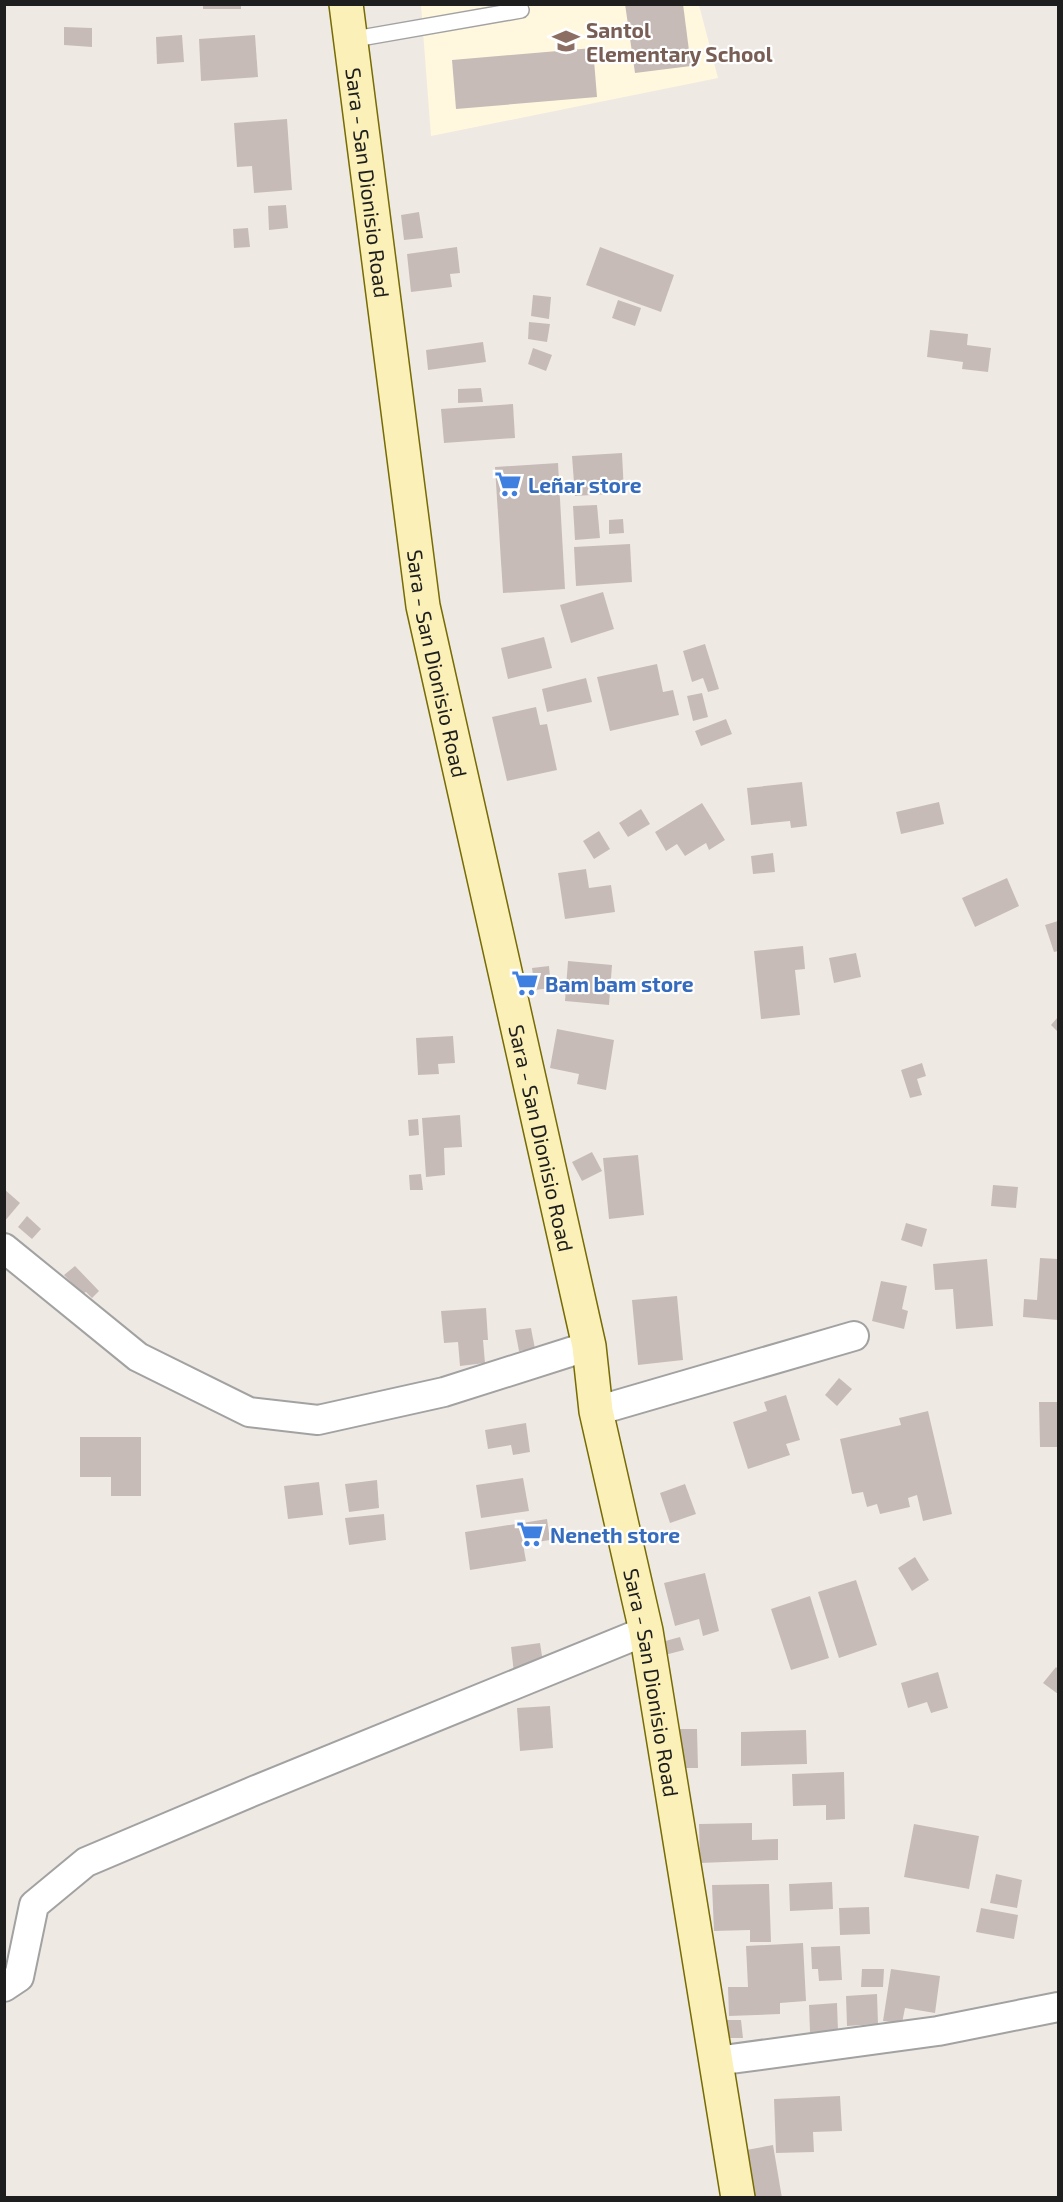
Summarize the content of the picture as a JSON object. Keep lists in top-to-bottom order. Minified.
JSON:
{"streets":{"main road":["Sara - San Dionisio Road"]},"places":{"school or university":["Santol Elementary School"],"supermarket":["Leñar store","Bam bam store","Neneth store"]}}
